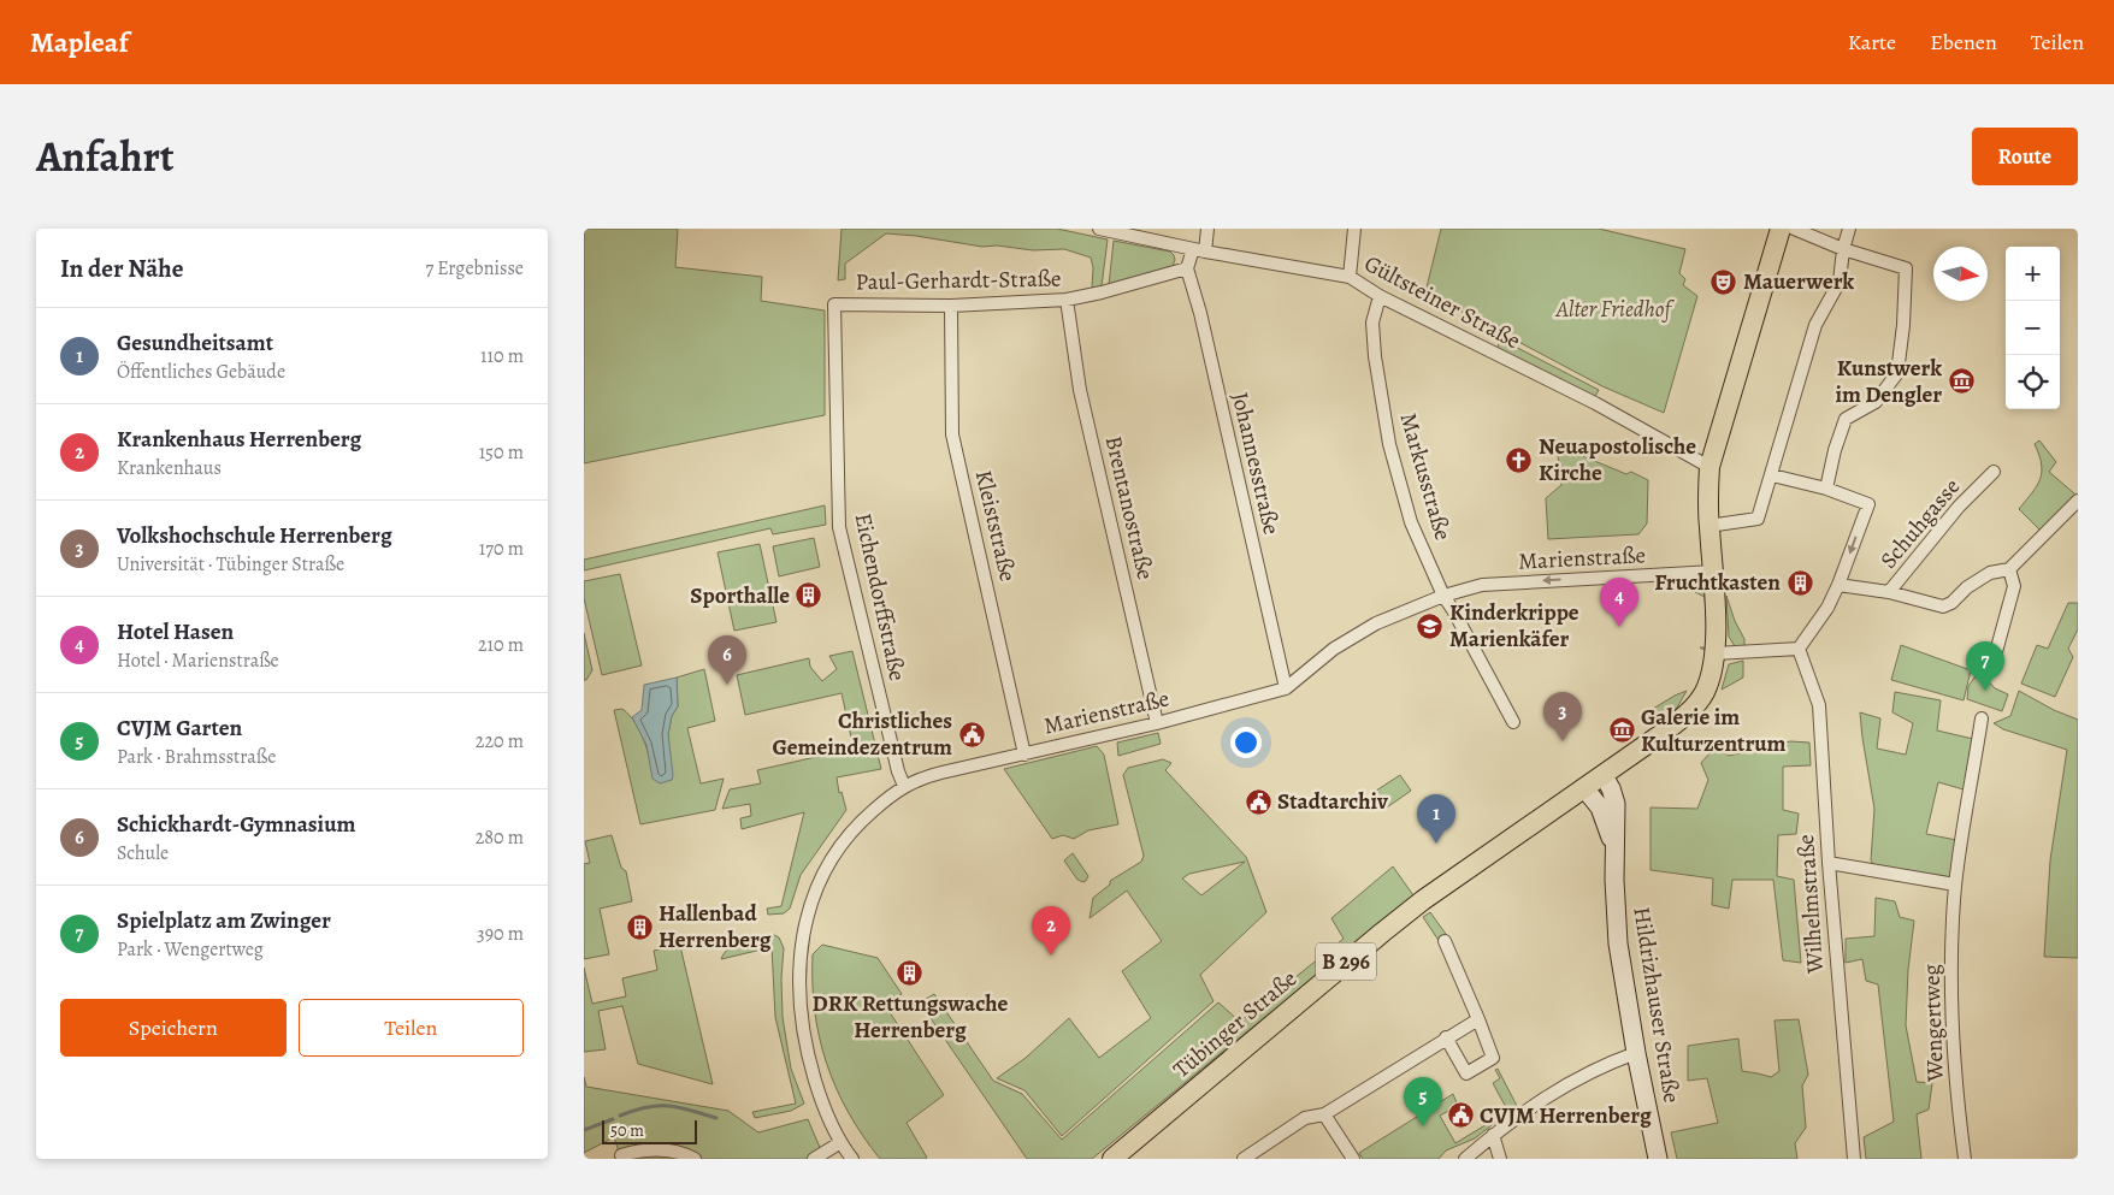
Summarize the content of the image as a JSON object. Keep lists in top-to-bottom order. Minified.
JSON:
{"streets":{"main road":["B 296","Hildrizhauser Straße","Tübinger Straße"],"street":["Paul-Gerhardt-Straße","Gültsteiner Straße","Johannesstraße","Markusstraße","Brentanostraße","Schuhgasse","Kleiststraße","Marienstraße","Eichendorffstraße","Wilhelmstraße","Wengertweg"]},"crossings":[["Paul-Gerhardt-Straße","Johannesstraße"],["Paul-Gerhardt-Straße","Brentanostraße"],["Paul-Gerhardt-Straße","Kleiststraße"],["Paul-Gerhardt-Straße","Eichendorffstraße"],["Gültsteiner Straße","Markusstraße"],["Gültsteiner Straße","Tübinger Straße"],["Johannesstraße","Marienstraße"],["Markusstraße","Marienstraße"],["Brentanostraße","Marienstraße"],["Kleiststraße","Marienstraße"],["Marienstraße","Eichendorffstraße"],["Marienstraße","Tübinger Straße"],["Hildrizhauser Straße","Tübinger Straße"]],"parks":["Alter Friedhof"],"places":{"theatre":["Mauerwerk"],"museum":["Kunstwerk im Dengler","Galerie im Kulturzentrum"],"church":["Neuapostolische Kirche"],"building":["Fruchtkasten","Sporthalle","Hallenbad Herrenberg","DRK Rettungswache Herrenberg"],"school or university":["Kinderkrippe Marienkäfer"],"public building":["Christliches Gemeindezentrum","Stadtarchiv","CVJM Herrenberg"]},"scale_bar":"50 m","north":"right","page":{"header":"Mapleaf","nav":["Karte","Ebenen","Teilen"],"title":"Anfahrt","buttons":["Route",["Speichern","Teilen"]],"heading":["In der Nähe","7 Ergebnisse"],"map_buttons":["+","−"],"list":[{"mark":"1","name":"Gesundheitsamt","note":"Öffentliches Gebäude","value":"110 m"},{"mark":"2","name":"Krankenhaus Herrenberg","note":"Krankenhaus","value":"150 m"},{"mark":"3","name":"Volkshochschule Herrenberg","note":"Universität · Tübinger Straße","value":"170 m"},{"mark":"4","name":"Hotel Hasen","note":"Hotel · Marienstraße","value":"210 m"},{"mark":"5","name":"CVJM Garten","note":"Park · Brahmsstraße","value":"220 m"},{"mark":"6","name":"Schickhardt-Gymnasium","note":"Schule","value":"280 m"},{"mark":"7","name":"Spielplatz am Zwinger","note":"Park · Wengertweg","value":"390 m"}],"pins":["4","6","7","3","1","2","5"],"scale":"50 m"}}
